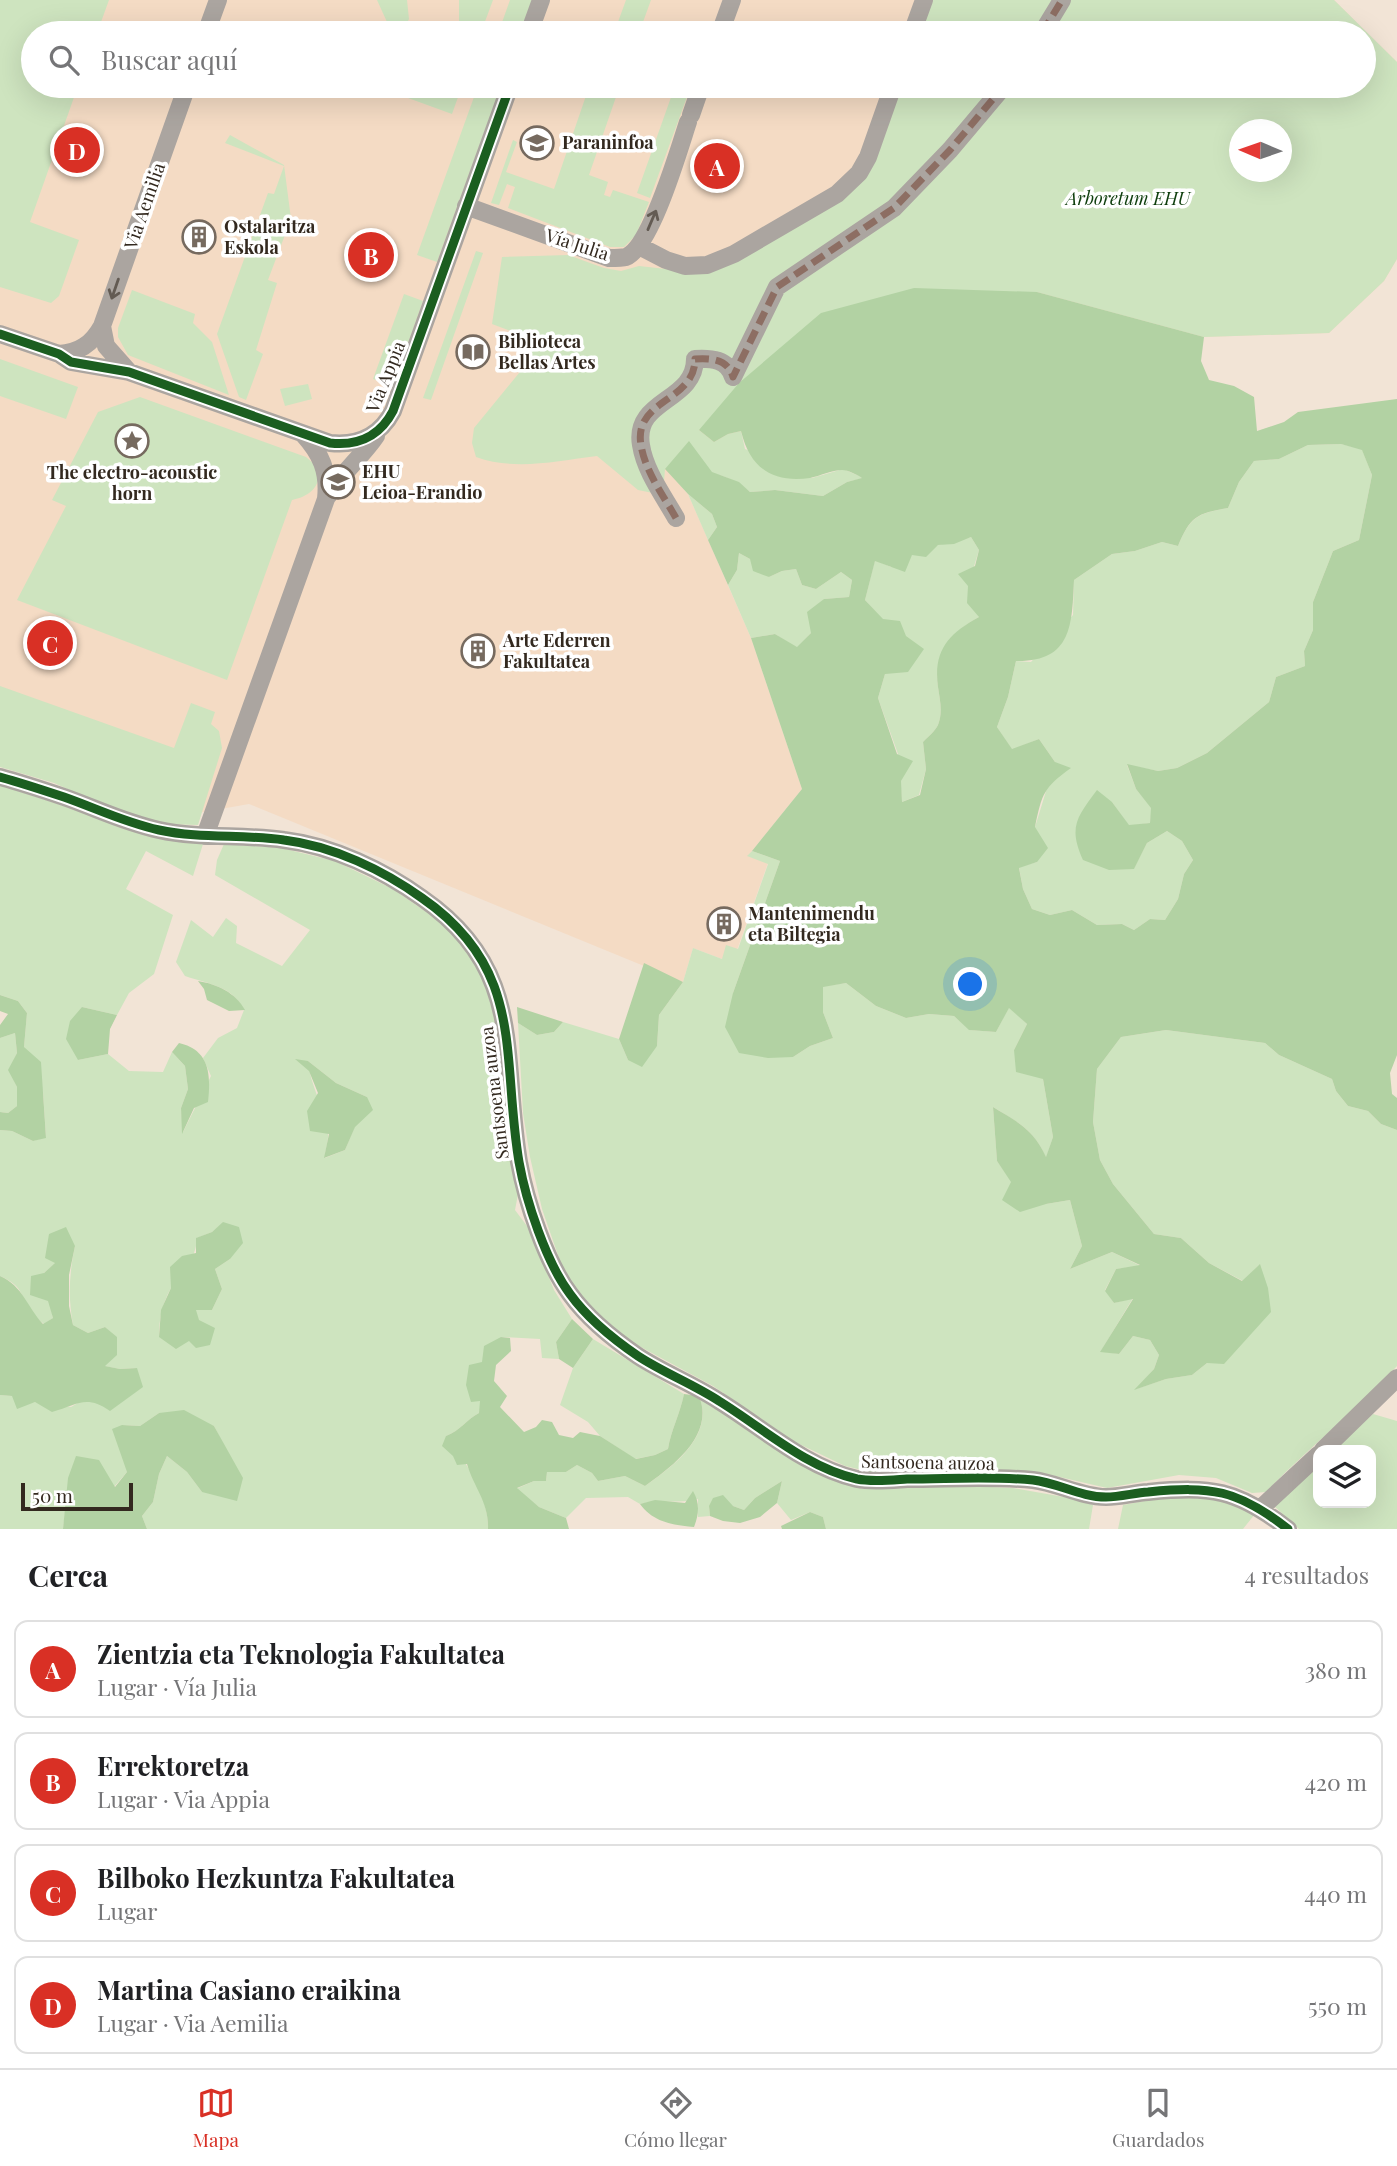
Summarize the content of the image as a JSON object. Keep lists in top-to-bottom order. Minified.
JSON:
{"streets":{"street":["Via Aemilia","Vía Julia","Via Appia","Santsoena auzoa"]},"crossings":[["Via Aemilia","Via Appia"],["Vía Julia","Via Appia"]],"one_way":["Via Aemilia"],"parks":["Arboretum EHU"],"places":{"school or university":["Paraninfoa","EHU Leioa-Erandio"],"building":["Ostalaritza Eskola","Arte Ederren Fakultatea","Mantenimendu eta Biltegia"],"library":["Biblioteca Bellas Artes"],"place":["The electro-acoustic horn"]},"scale_bar":"50 m","north":"left","page":{"search":"Buscar aquí","pins":["D","A","B","C"],"scale":"50 m","heading":["Cerca","4 resultados"],"list":[{"mark":"A","name":"Zientzia eta Teknologia Fakultatea","note":"Lugar · Vía Julia","value":"380 m"},{"mark":"B","name":"Errektoretza","note":"Lugar · Via Appia","value":"420 m"},{"mark":"C","name":"Bilboko Hezkuntza Fakultatea","note":"Lugar","value":"440 m"},{"mark":"D","name":"Martina Casiano eraikina","note":"Lugar · Via Aemilia","value":"550 m"}],"nav":["Mapa","Cómo llegar","Guardados"]}}
